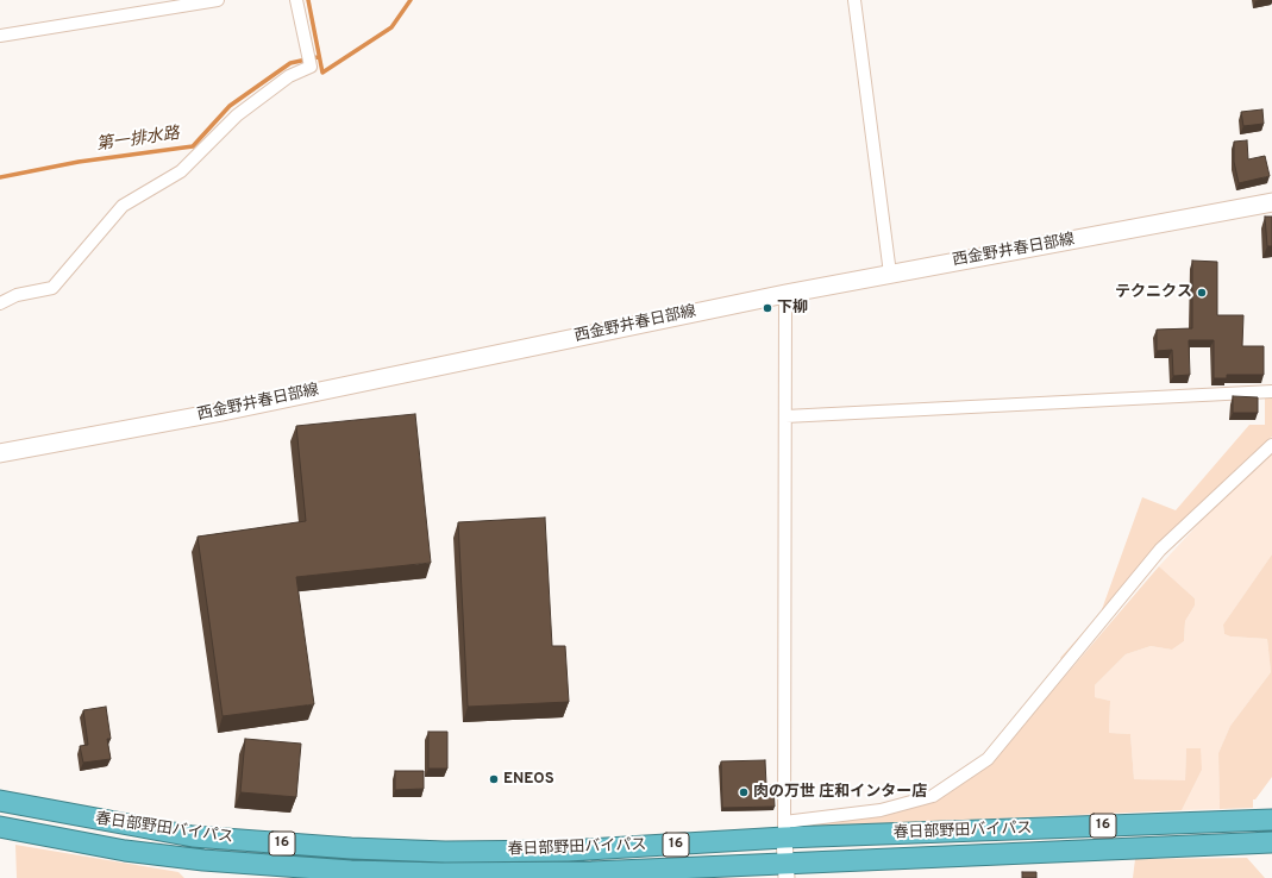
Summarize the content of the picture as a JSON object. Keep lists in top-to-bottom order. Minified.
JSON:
{"streets":{"highway":["16","春日部野田バイパス"],"main road":["西金野井春日部線"]},"water":["第一排水路"],"places":["テクニクス","下柳","ENEOS","肉の万世 庄和インター店"]}
